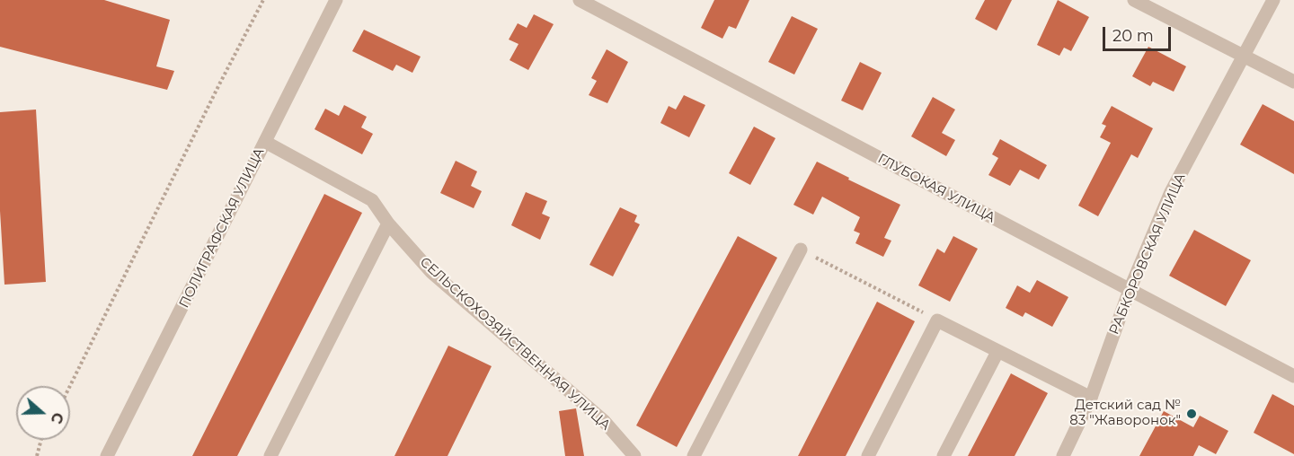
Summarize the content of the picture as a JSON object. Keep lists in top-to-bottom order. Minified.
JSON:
{"streets":{"street":["ГЛУБОКАЯ УЛИЦА","ПОЛИГРАФСКАЯ УЛИЦА","РАБКОРОВСКАЯ УЛИЦА","СЕЛЬСКОХОЗЯЙСТВЕННАЯ УЛИЦА"]},"crossings":[["ГЛУБОКАЯ УЛИЦА","РАБКОРОВСКАЯ УЛИЦА"],["ПОЛИГРАФСКАЯ УЛИЦА","СЕЛЬСКОХОЗЯЙСТВЕННАЯ УЛИЦА"]],"places":["Детский сад № 83 \"Жаворонок\""],"scale_bar":"20 m","north":"right"}
